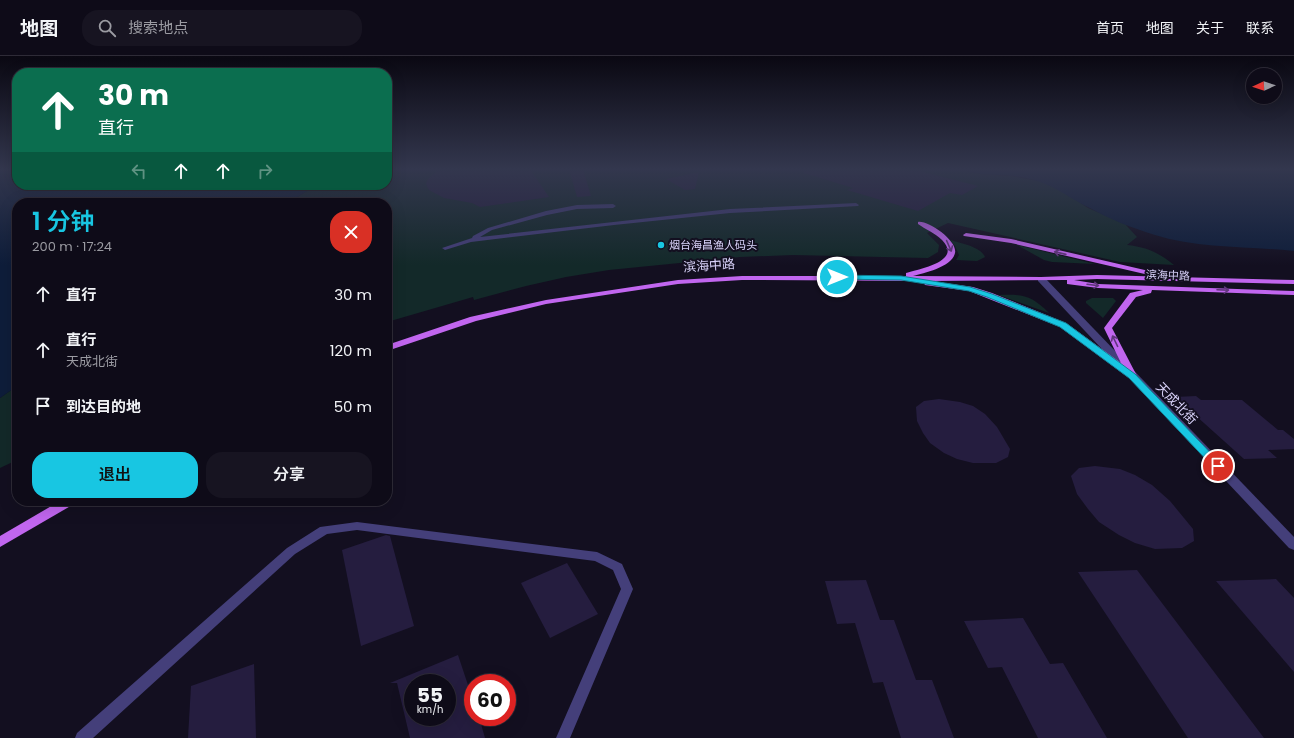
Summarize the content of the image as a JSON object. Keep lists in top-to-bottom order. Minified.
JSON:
{"streets":{"main road":["滨海中路"],"street":["天成北街"]},"crossings":[["滨海中路","天成北街"]],"places":["烟台海昌渔人码头"],"north":"left","page":{"header":"地图","search":"搜索地点","nav":["首页","地图","关于","联系"],"turn":["30 m","直行"],"heading":["1 分钟","200 m · 17:24"],"list":[{"name":"直行","value":"30 m"},{"name":"直行","note":"天成北街","value":"120 m"},{"name":"到达目的地","value":"50 m"}],"buttons":["退出","分享"],"speed":"55 km/h","limit":"60"}}
